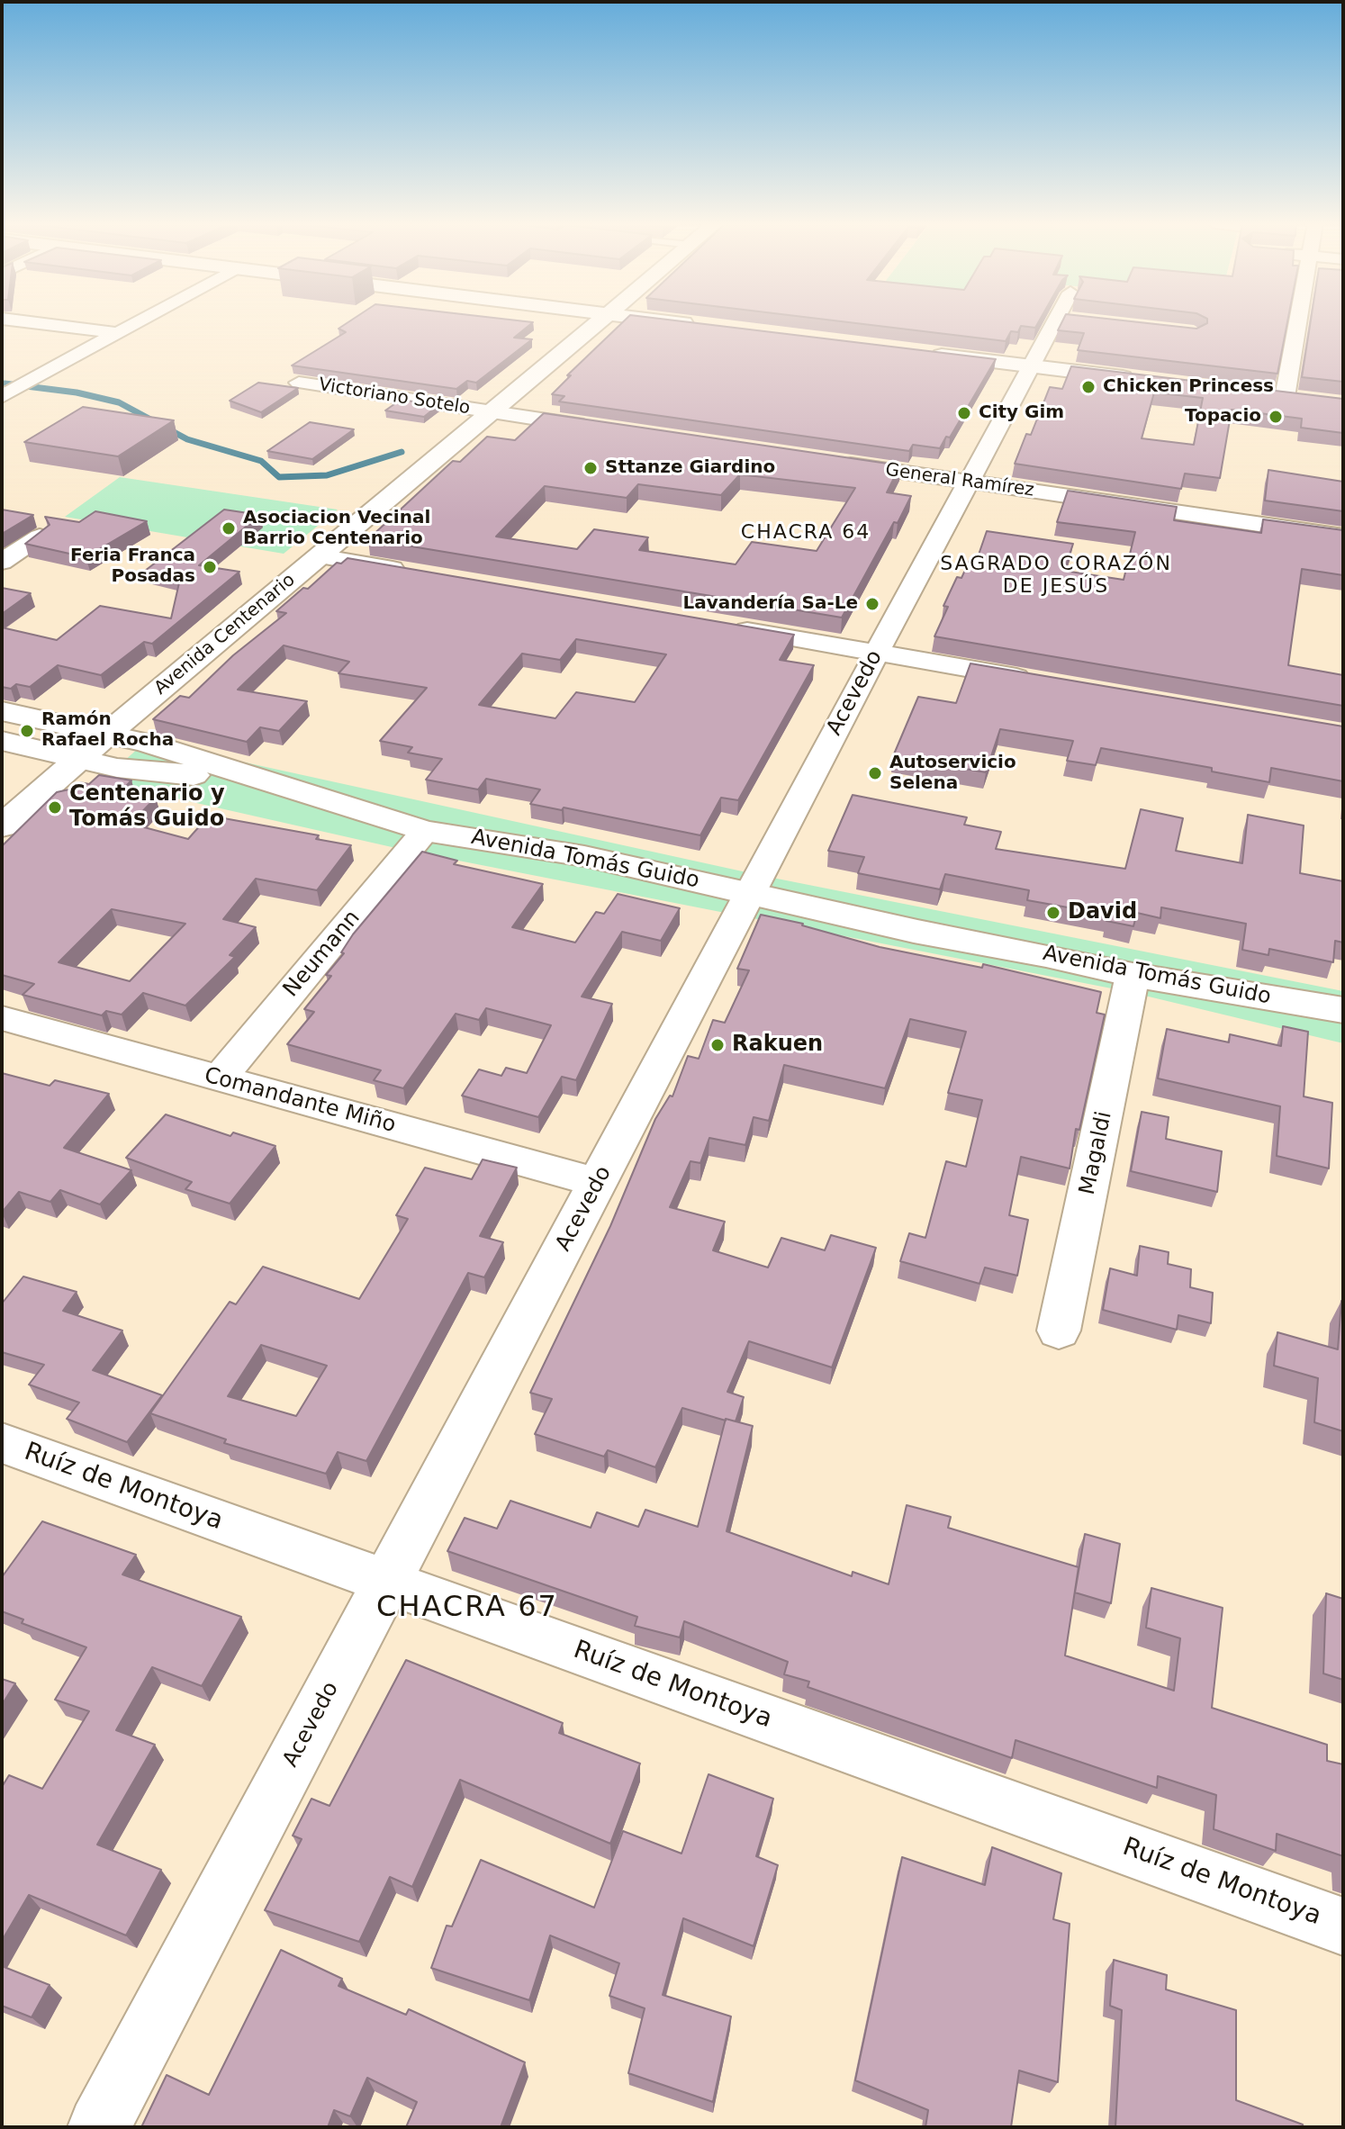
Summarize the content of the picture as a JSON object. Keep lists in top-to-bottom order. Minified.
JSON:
{"streets":{"main road":["Avenida Centenario","Avenida Tomás Guido"],"street":["Victoriano Sotelo","General Ramírez","Acevedo","Neumann","Comandante Miño","Magaldi","Ruíz de Montoya"]},"crossings":[["Victoriano Sotelo","Avenida Centenario"],["General Ramírez","Acevedo"],["Avenida Centenario","Avenida Tomás Guido"],["Acevedo","Avenida Tomás Guido"],["Acevedo","Comandante Miño"],["Acevedo","Ruíz de Montoya"],["Avenida Tomás Guido","Neumann"],["Avenida Tomás Guido","Magaldi"],["Neumann","Comandante Miño"]],"districts":["CHACRA 64","SAGRADO CORAZÓN DE JESÚS","CHACRA 67"],"places":["Chicken Princess","City Gim","Topacio","Sttanze Giardino","Asociacion Vecinal Barrio Centenario","Feria Franca Posadas","Lavandería Sa-Le","Ramón Rafael Rocha","Autoservicio Selena","Centenario y Tomás Guido","David","Rakuen"]}
